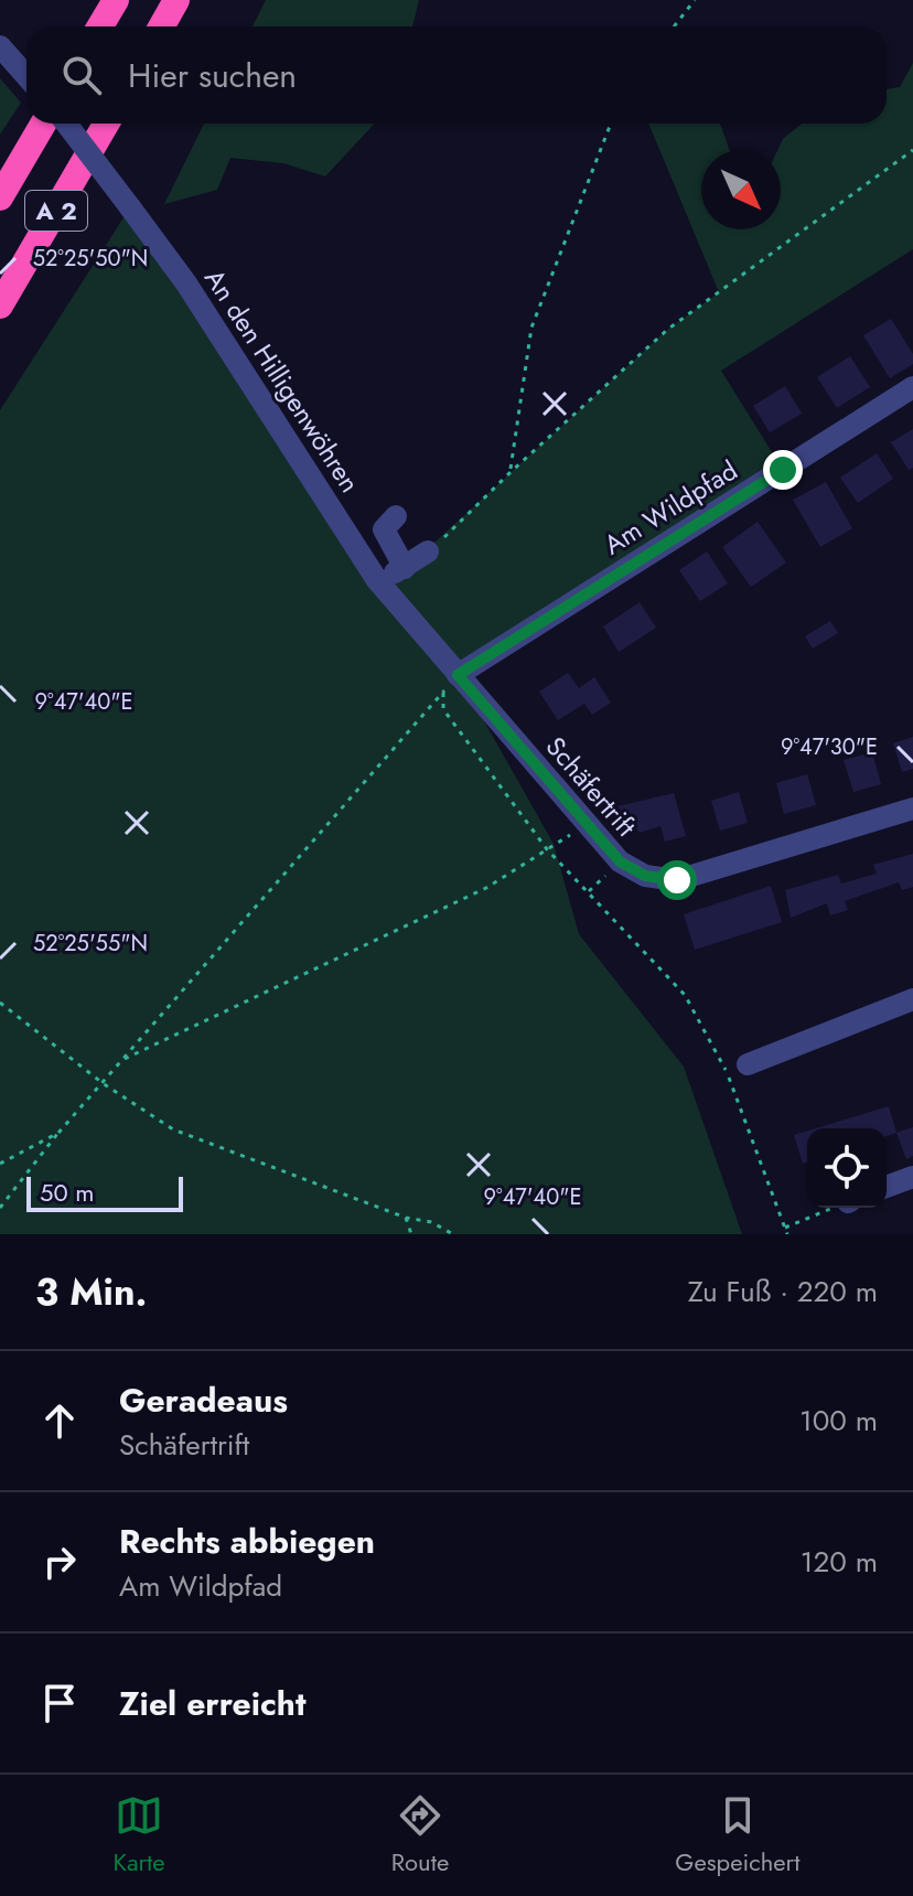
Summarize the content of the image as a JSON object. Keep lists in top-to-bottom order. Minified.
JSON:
{"streets":{"highway":["A 2"],"street":["An den Hilligenwöhren","Am Wildpfad","Schäfertrift"]},"crossings":[["An den Hilligenwöhren","Am Wildpfad"],["An den Hilligenwöhren","Schäfertrift"],["Am Wildpfad","Schäfertrift"]],"scale_bar":"50 m","north":"bottom right","page":{"search":"Hier suchen","scale":"50 m","heading":["3 Min.","Zu Fuß · 220 m"],"list":[["Geradeaus","Schäfertrift","100 m"],["Rechts abbiegen","Am Wildpfad","120 m"],"Ziel erreicht"],"nav":["Karte","Route","Gespeichert"]},"coordinates":["52°25'50\"N","9°47'40\"E","9°47'30\"E","52°25'55\"N"]}
